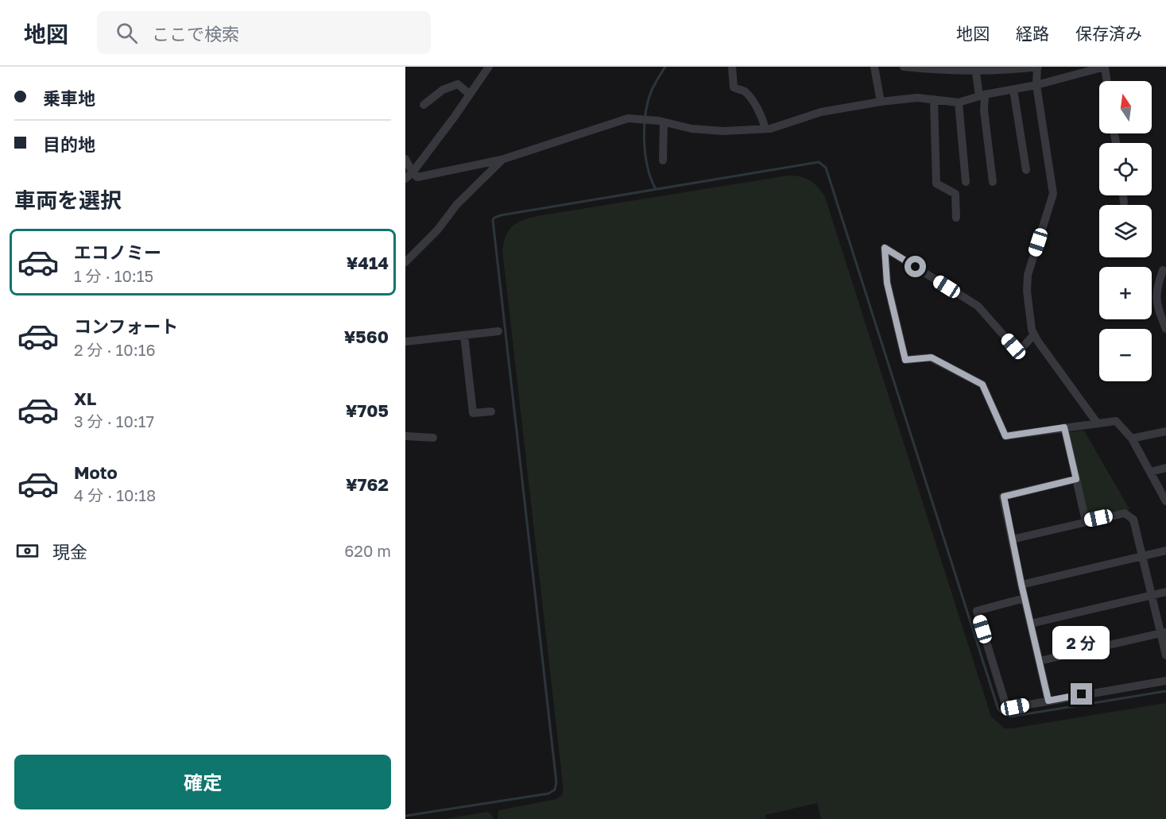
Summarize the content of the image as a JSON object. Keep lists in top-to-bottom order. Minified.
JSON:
{"north":"top","page":{"header":"地図","search":"ここで検索","nav":["地図","経路","保存済み"],"banner":["乗車地","目的地"],"map_buttons":["+","−"],"heading":"車両を選択","list":[{"name":"エコノミー","note":"1 分 · 10:15","value":"¥414"},{"name":"コンフォート","note":"2 分 · 10:16","value":"¥560"},{"name":"XL","note":"3 分 · 10:17","value":"¥705"},{"name":"Moto","note":"4 分 · 10:18","value":"¥762"}],"pay":["現金","620 m"],"bubble":"2 分","buttons":"確定"}}
